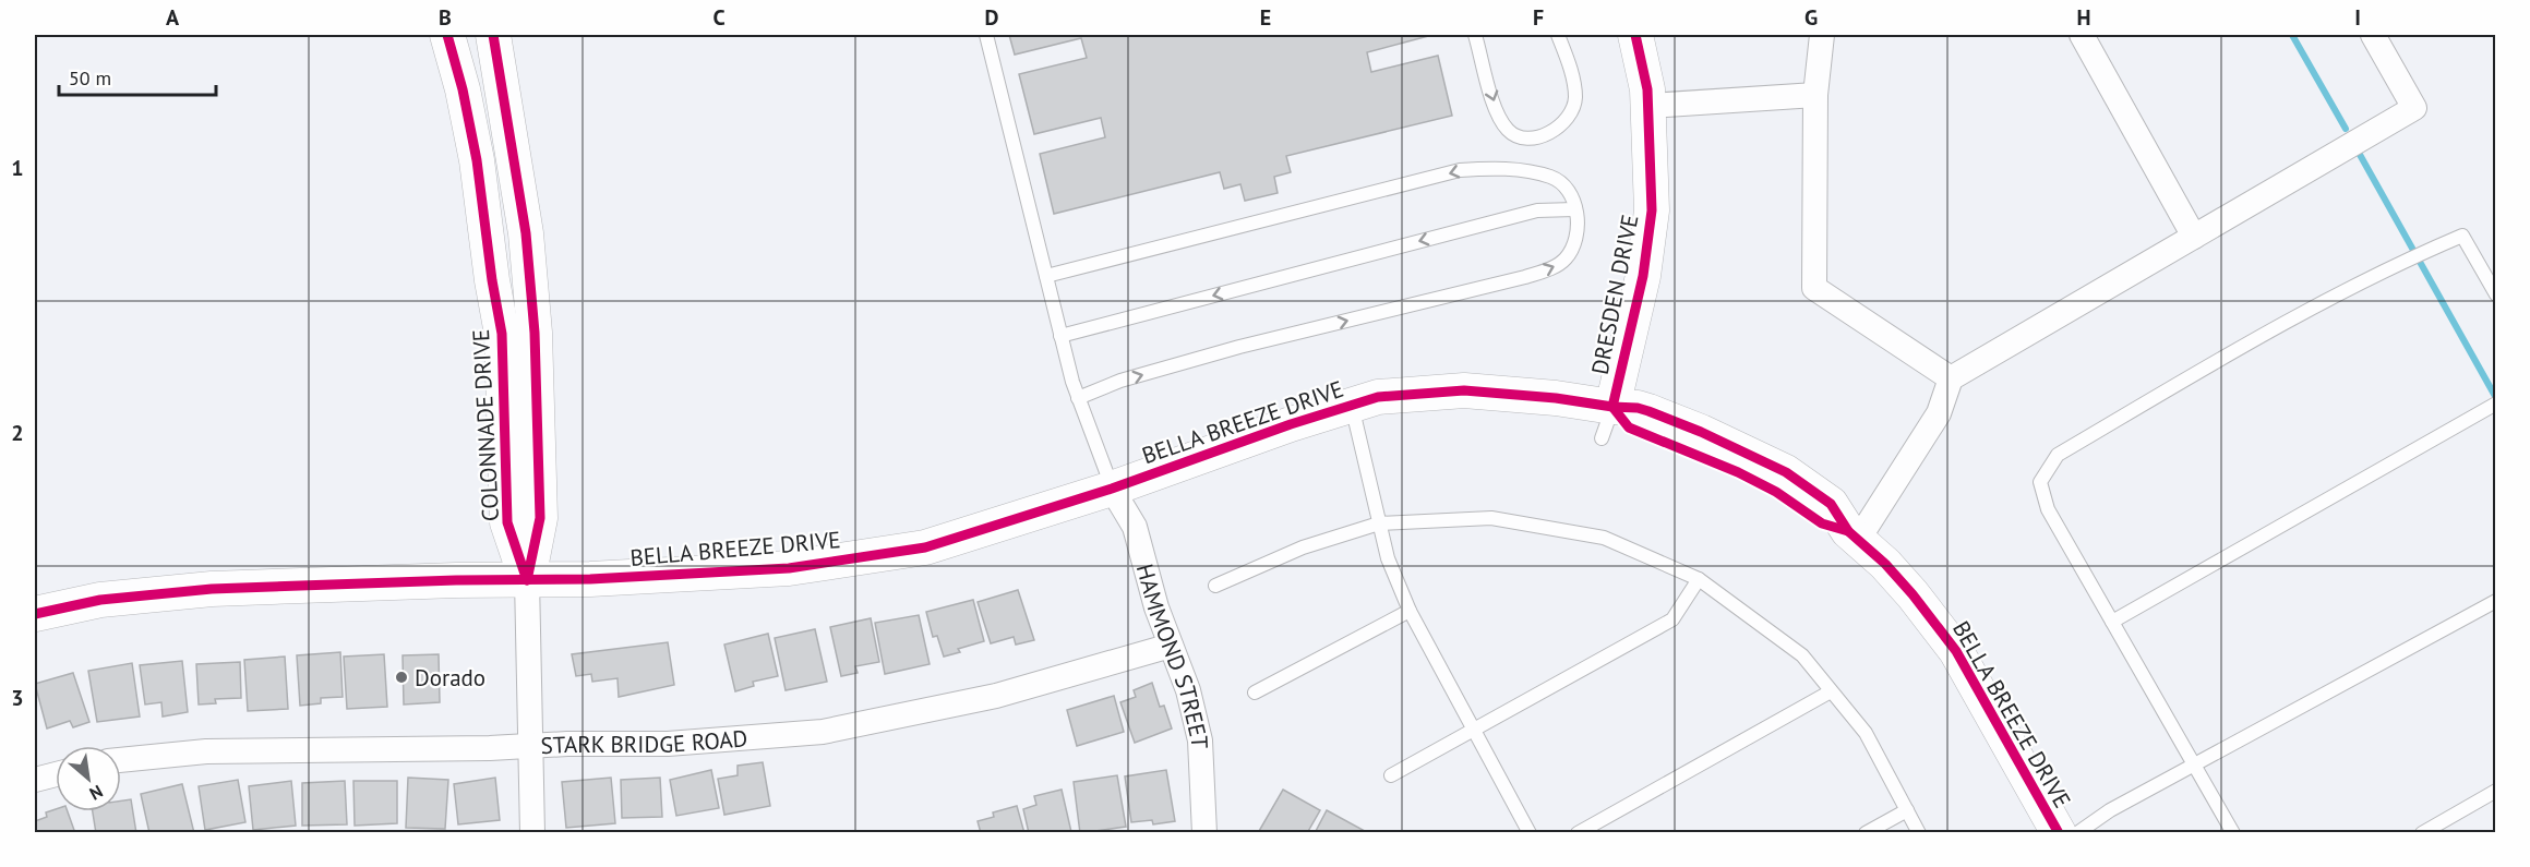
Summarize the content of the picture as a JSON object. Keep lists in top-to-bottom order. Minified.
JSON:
{"streets":{"street":["DRESDEN DRIVE","BELLA BREEZE DRIVE","COLONNADE DRIVE","HAMMOND STREET","STARK BRIDGE ROAD"]},"crossings":[["DRESDEN DRIVE","BELLA BREEZE DRIVE"],["BELLA BREEZE DRIVE","COLONNADE DRIVE"],["BELLA BREEZE DRIVE","HAMMOND STREET"],["HAMMOND STREET","STARK BRIDGE ROAD"]],"places":["Dorado"],"scale_bar":"50 m","north":"bottom right","grid":{"columns":["A","B","C","D","E","F","G","H","I"],"rows":["1","2","3"]}}
